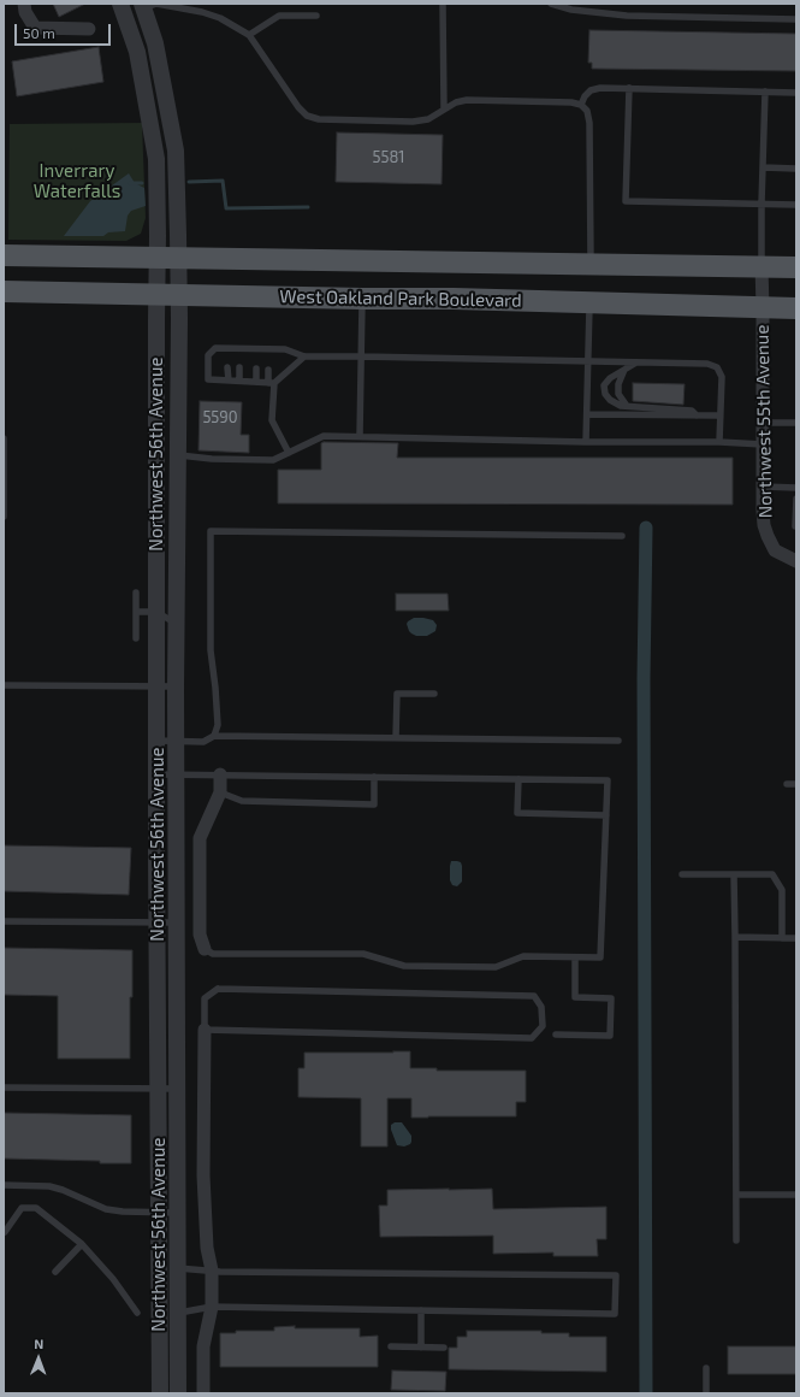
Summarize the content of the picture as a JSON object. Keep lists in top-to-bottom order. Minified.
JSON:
{"streets":{"main road":["West Oakland Park Boulevard"],"street":["Northwest 55th Avenue","Northwest 56th Avenue"]},"crossings":[["West Oakland Park Boulevard","Northwest 55th Avenue"],["West Oakland Park Boulevard","Northwest 56th Avenue"]],"parks":["Inverrary Waterfalls"],"house_numbers":["5581","5590"],"scale_bar":"50 m","north":"top"}
